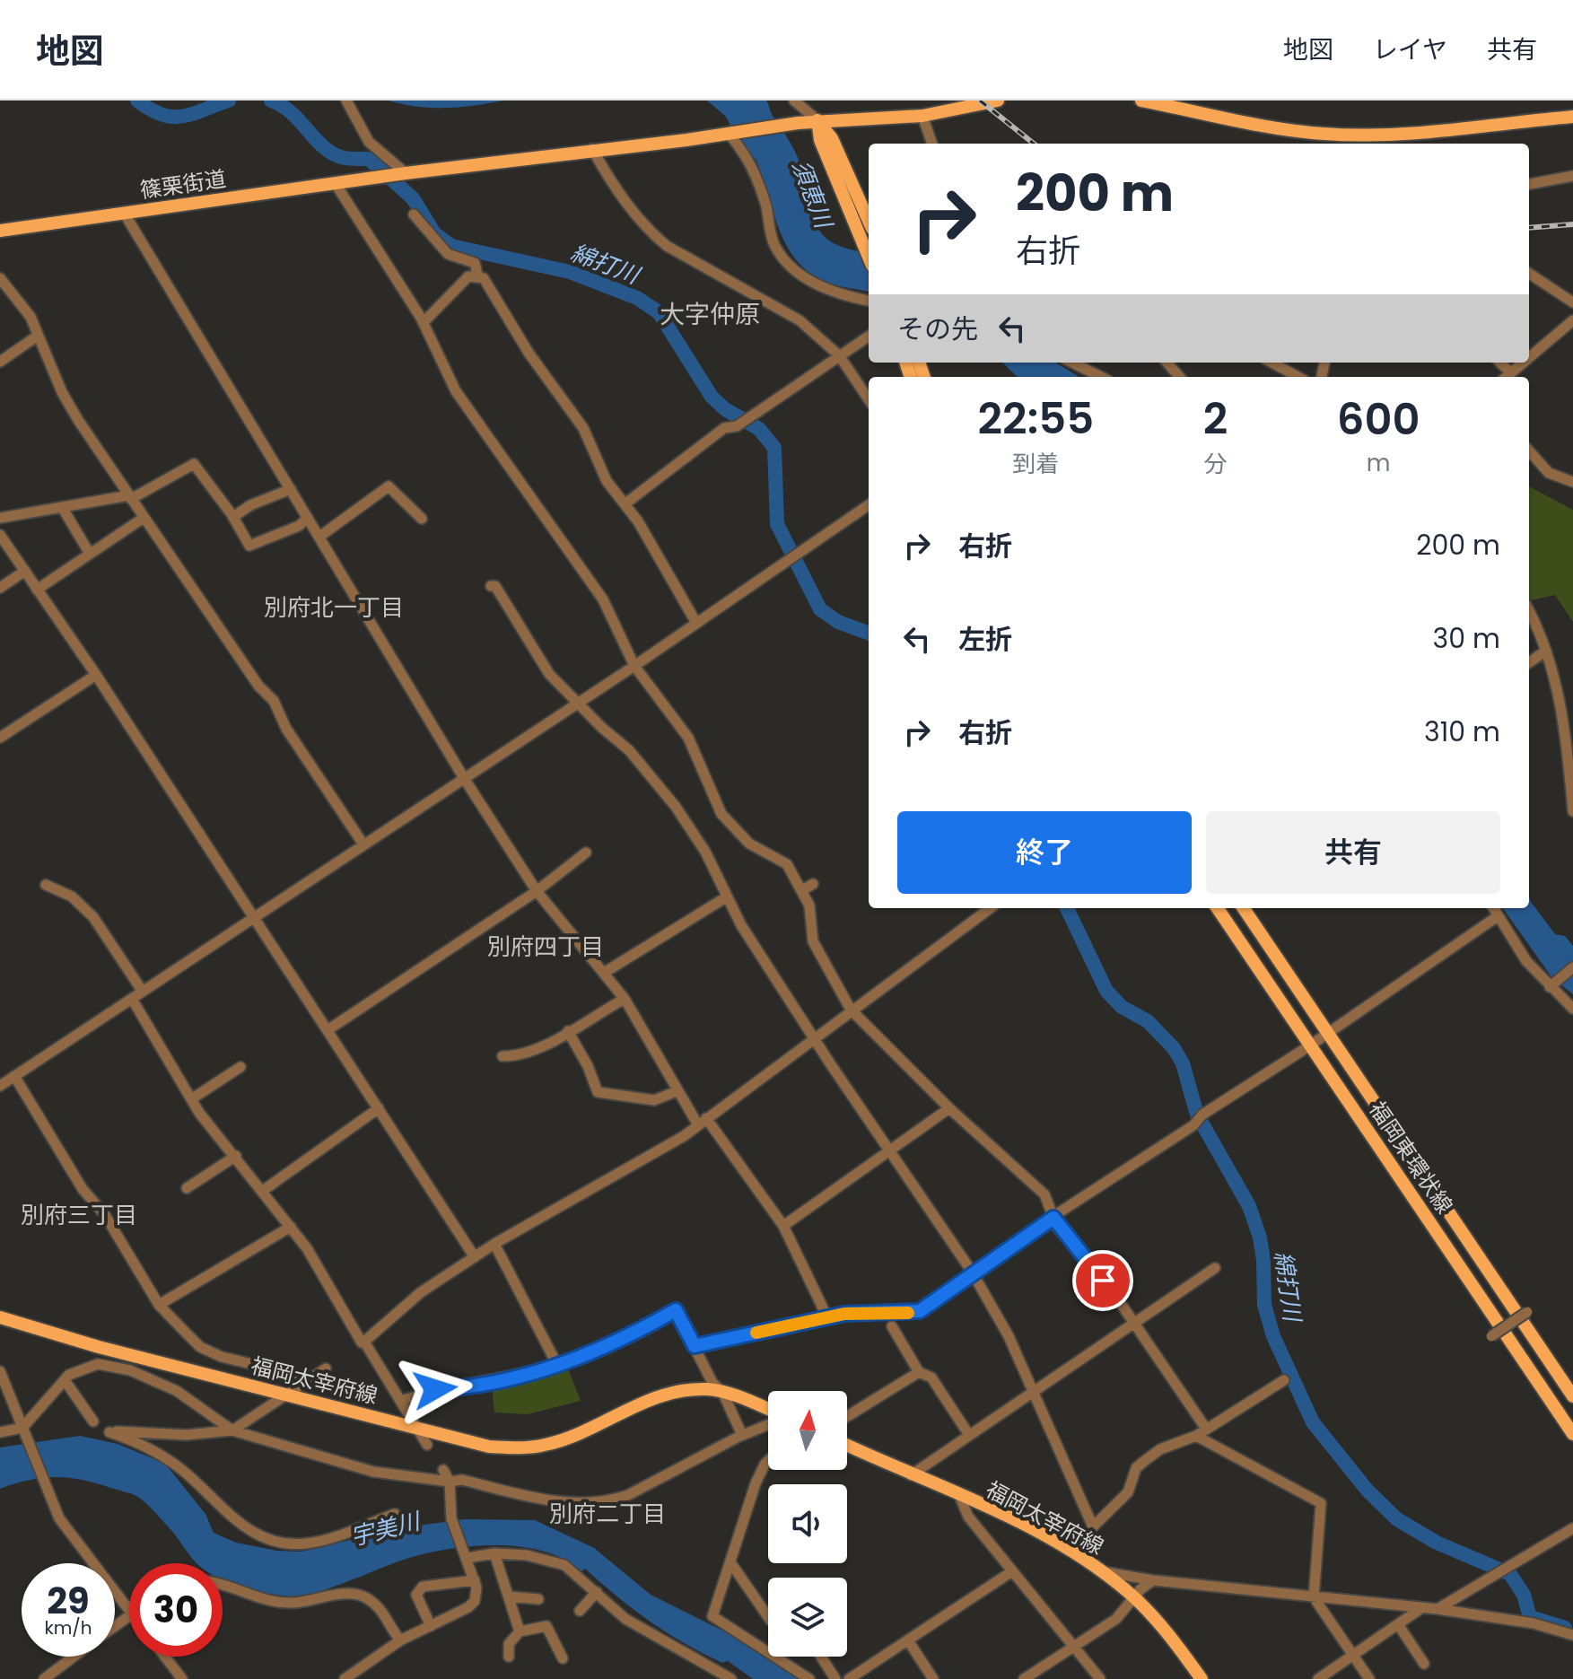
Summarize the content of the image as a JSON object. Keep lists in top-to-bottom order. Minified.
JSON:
{"streets":{"main road":["篠栗街道","福岡東環状線","福岡太宰府線"]},"districts":["大字仲原","別府北一丁目","別府四丁目","別府三丁目","別府二丁目"],"water":["須恵川","綿打川","宇美川"],"north":"top","page":{"header":"地図","nav":["地図","レイヤ","共有"],"turn":["200 m","右折"],"then":"その先","eta":["22:55","到着","2","分","600","m"],"list":[{"name":"右折","value":"200 m"},{"name":"左折","value":"30 m"},{"name":"右折","value":"310 m"}],"buttons":["終了","共有"],"speed":"29 km/h","limit":"30"}}
